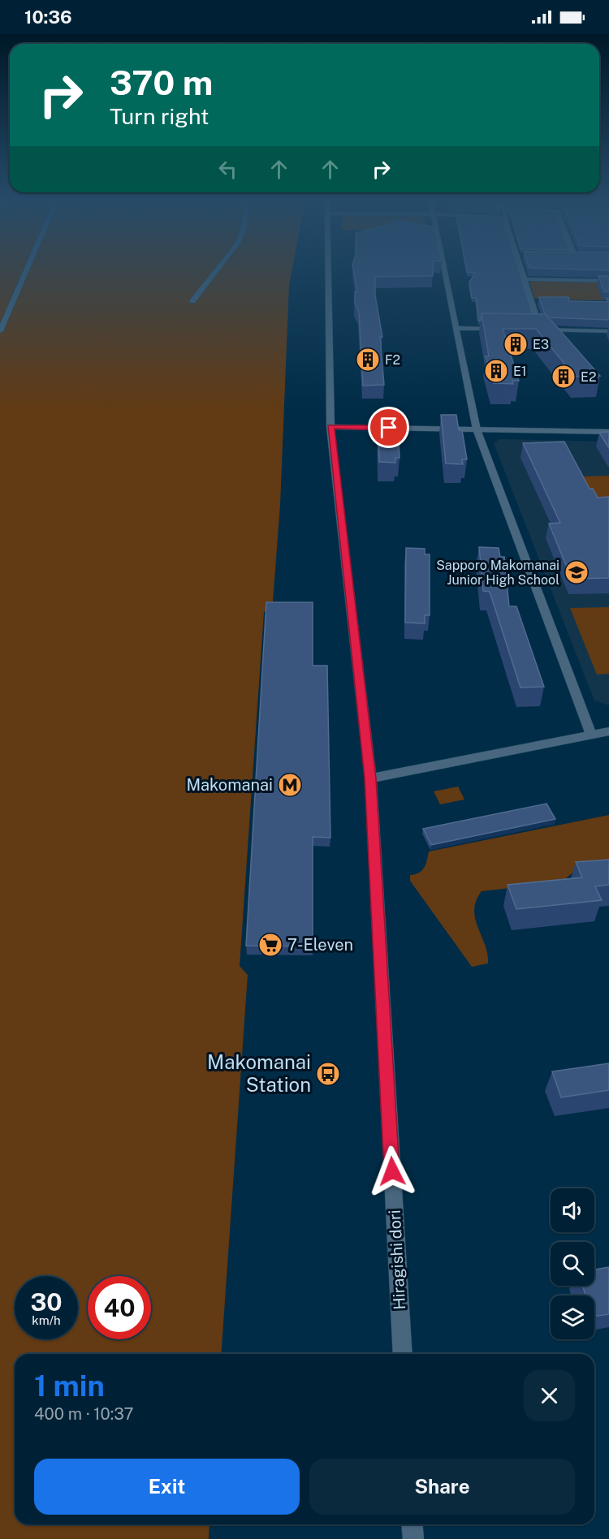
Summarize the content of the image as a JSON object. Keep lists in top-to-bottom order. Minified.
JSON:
{"streets":{"street":["Hiragishi dori"]},"places":{"building":["E3","F2","E1","E2"],"school or university":["Sapporo Makomanai Junior High School"],"metro station":["Makomanai"],"supermarket":["7-Eleven"],"bus stop":["Makomanai Station"]},"page":{"status":"10:36","turn":["370 m","Turn right"],"speed":"30 km/h","limit":"40","heading":["1 min","400 m · 10:37"],"buttons":["Exit","Share"]}}
